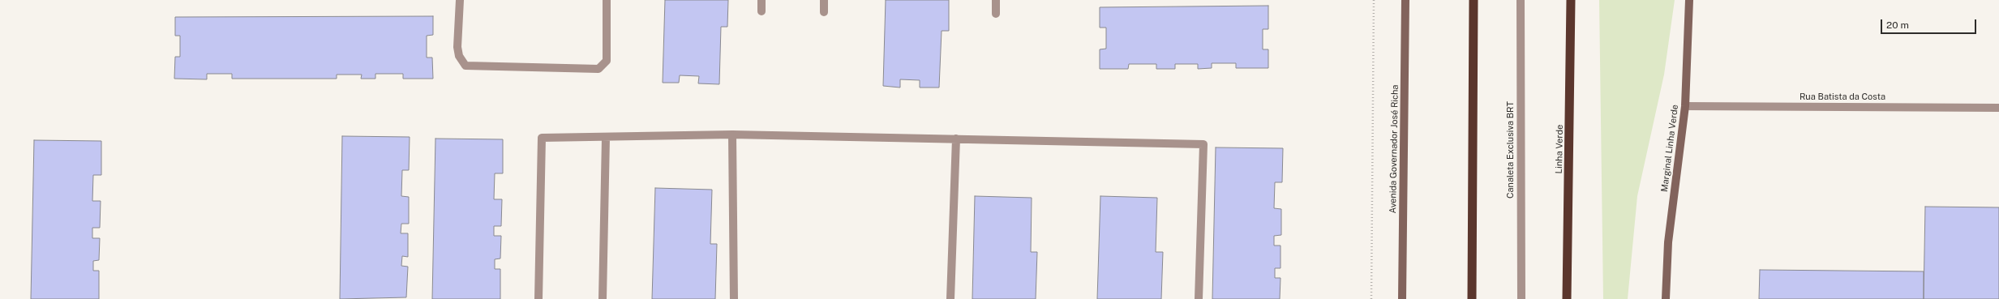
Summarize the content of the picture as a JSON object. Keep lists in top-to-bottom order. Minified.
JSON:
{"streets":{"highway":["Linha Verde"],"main road":["Marginal Linha Verde","Avenida Governador José Richa"],"street":["Rua Batista da Costa","Canaleta Exclusiva BRT"]},"crossings":[["Rua Batista da Costa","Marginal Linha Verde"]],"scale_bar":"20 m"}
